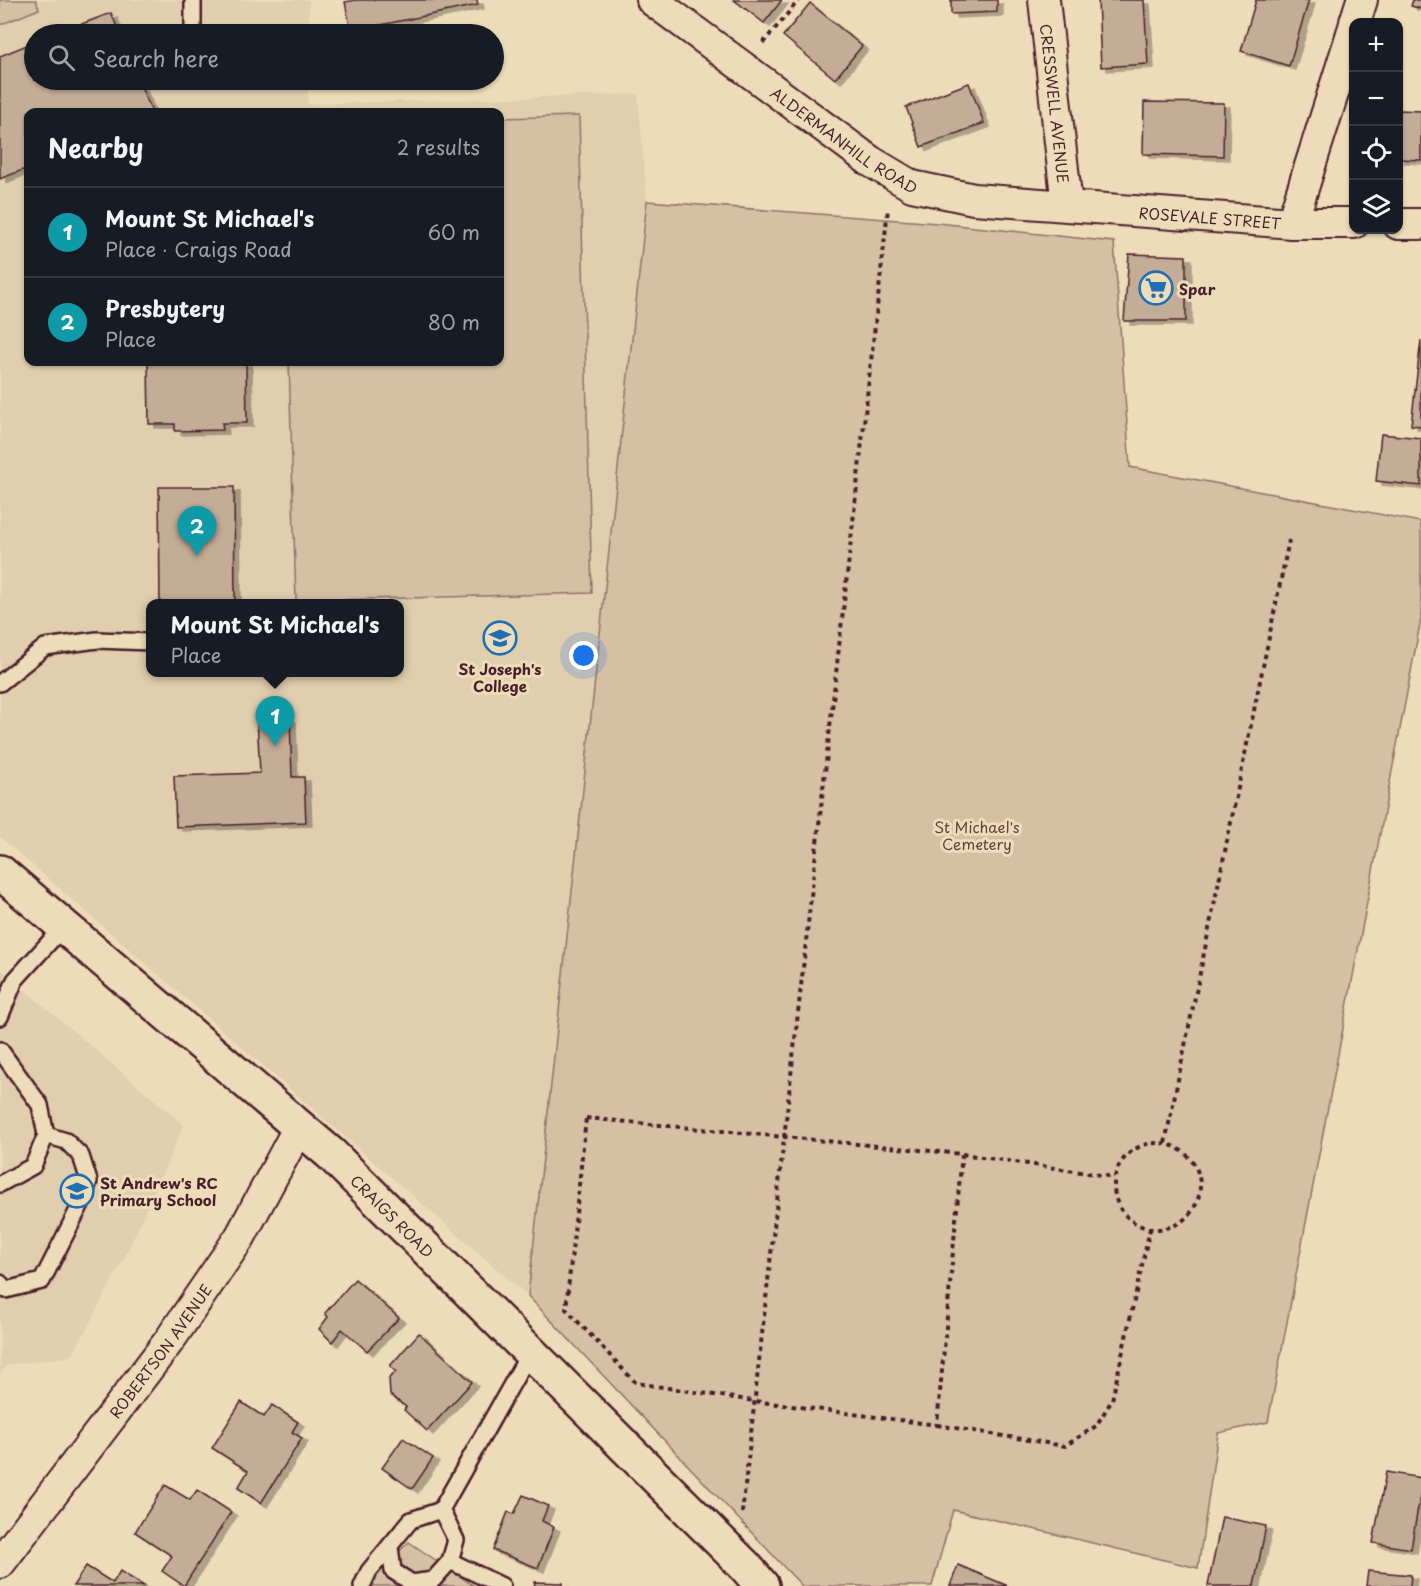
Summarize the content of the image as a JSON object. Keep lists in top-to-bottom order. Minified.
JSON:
{"streets":{"street":["CRESSWELL AVENUE","ALDERMANHILL ROAD","ROSEVALE STREET","CRAIGS ROAD","ROBERTSON AVENUE"]},"crossings":[["CRESSWELL AVENUE","ALDERMANHILL ROAD"],["CRESSWELL AVENUE","ROSEVALE STREET"],["ALDERMANHILL ROAD","ROSEVALE STREET"],["CRAIGS ROAD","ROBERTSON AVENUE"]],"parks":["St Michael's Cemetery"],"places":{"supermarket":["Spar"],"school or university":["St Joseph's College","St Andrew's RC Primary School"]},"page":{"map_buttons":["+","−"],"search":"Search here","heading":["Nearby","2 results"],"list":[{"mark":"1","name":"Mount St Michael's","note":"Place · Craigs Road","value":"60 m"},{"mark":"2","name":"Presbytery","note":"Place","value":"80 m"}],"pins":["2","1"],"popup":["Mount St Michael's","Place"]}}
